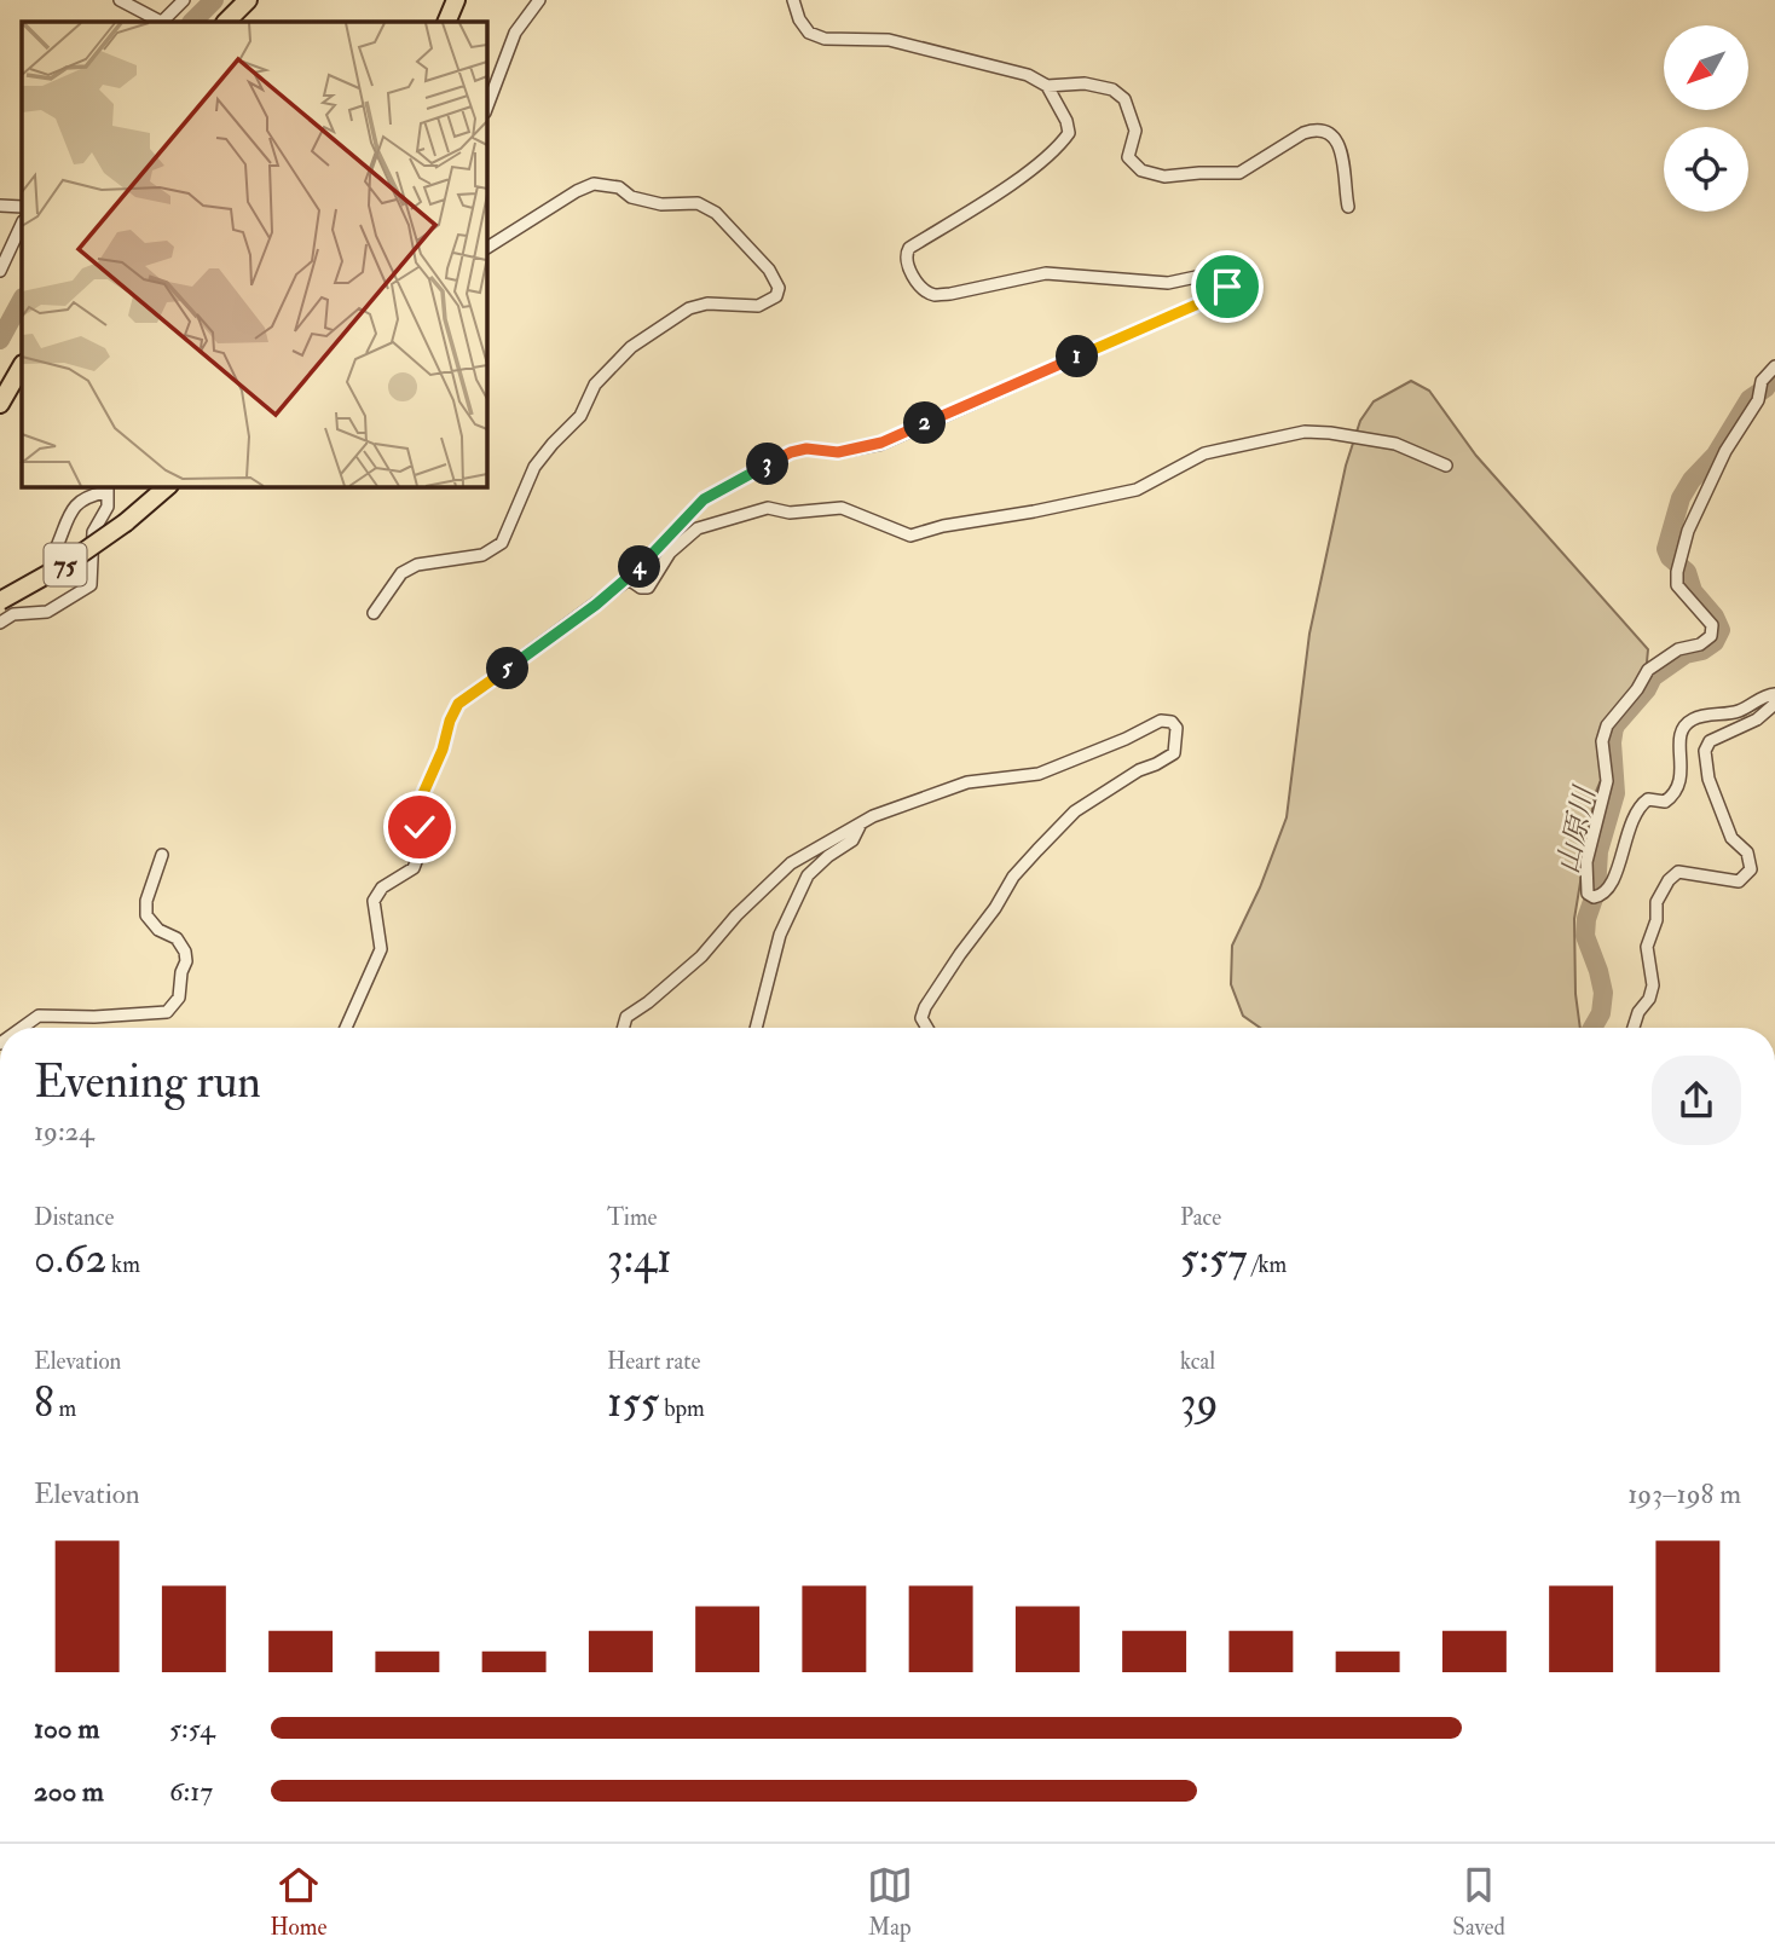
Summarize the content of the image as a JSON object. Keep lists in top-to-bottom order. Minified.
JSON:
{"streets":{"main road":["75"]},"water":["山原川"],"north":"bottom left","page":{"pins":["1","2","3","4","5"],"heading":["Evening run","19:24"],"stats":[["Distance","0.62 km"],["Time","3:41"],["Pace","5:57 /km"],["Elevation","8 m"],["Heart rate","155 bpm"],["kcal","39"]],"chart":["Elevation","193–198 m"],"list":[{"name":"100 m","note":"5:54"},{"name":"200 m","note":"6:17"}],"tabs":["Home","Map","Saved"]}}
